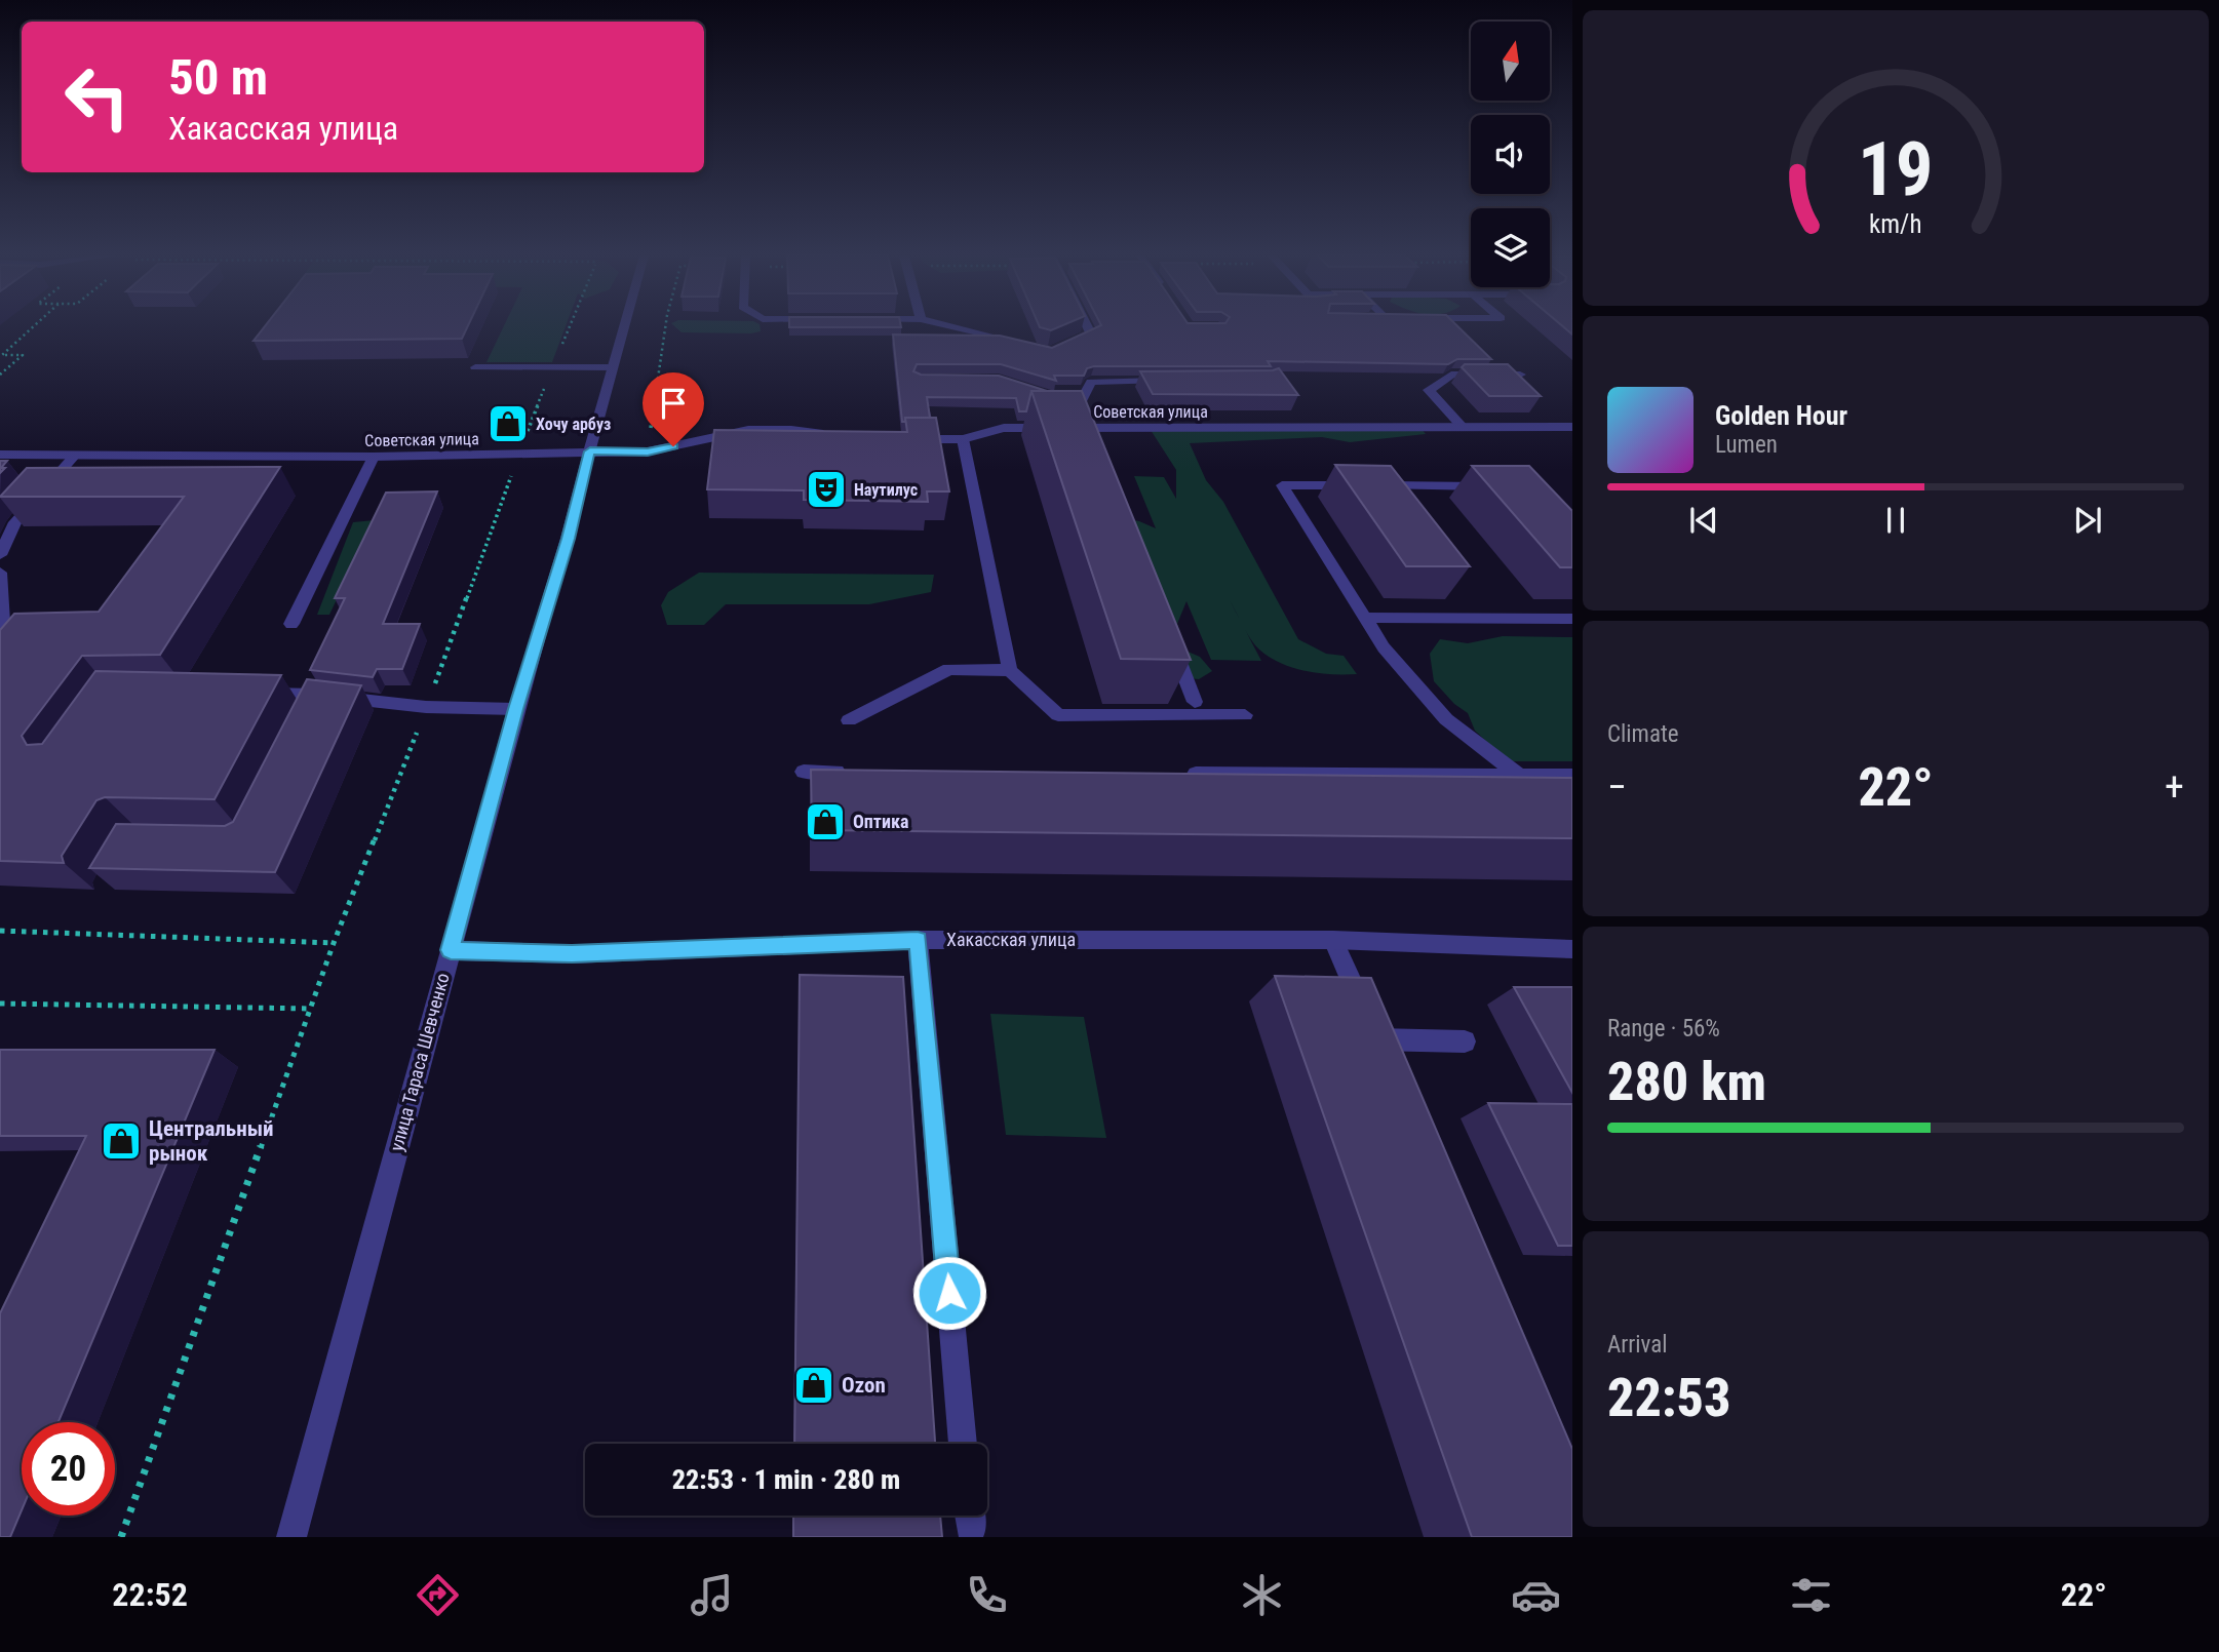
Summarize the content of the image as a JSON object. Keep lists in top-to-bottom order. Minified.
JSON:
{"streets":{"street":["Советская улица","Хакасская улица","улица Тараса Шевченко"]},"crossings":[["Советская улица","улица Тараса Шевченко"],["Хакасская улица","улица Тараса Шевченко"]],"places":{"shop":["Хочу арбуз","Оптика","Центральный рынок","Ozon"],"theatre":["Наутилус"]},"north":"top","page":{"turn":["50 m","Хакасская улица"],"song":["Golden Hour","Lumen"],"tile":["Climate",["Range · 56%","280 km"],["Arrival","22:53"]],"heat":["−","22°","+"],"limit":"20","trip":"22:53 · 1 min · 280 m","tabs":["22:52","22°"],"gauge":["19","km/h"]}}
